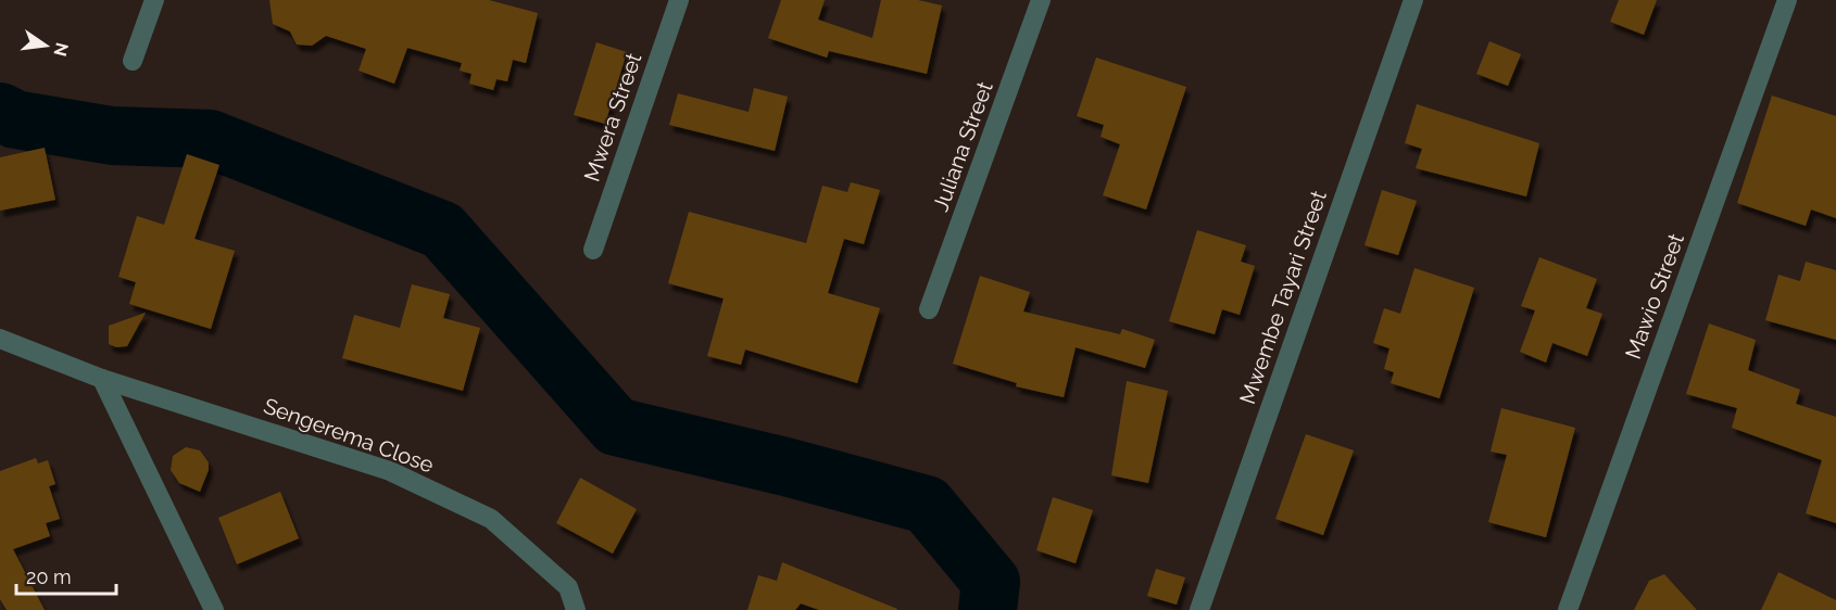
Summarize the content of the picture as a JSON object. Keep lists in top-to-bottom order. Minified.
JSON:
{"streets":{"street":["Mwera Street","Juliana Street","Mawio Street","Mwembe Tayari Street","Sengerema Close"]},"scale_bar":"20 m","north":"right"}
